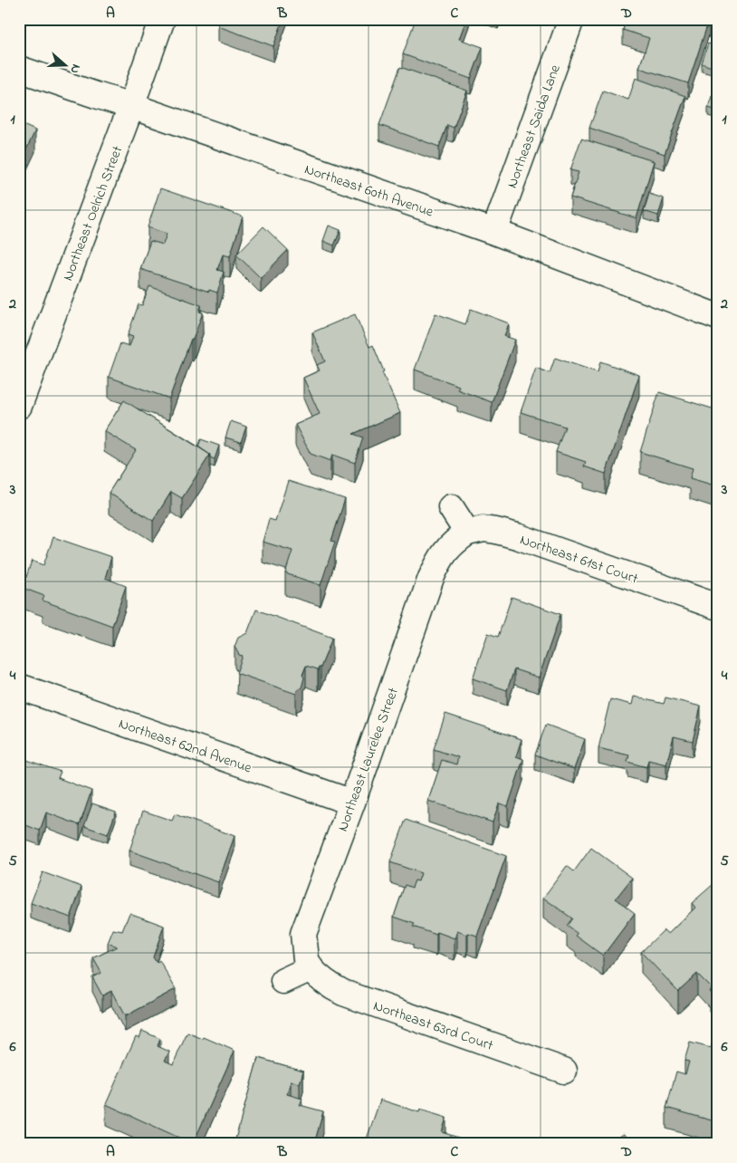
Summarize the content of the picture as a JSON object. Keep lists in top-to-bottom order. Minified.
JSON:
{"streets":{"street":["Northeast Saida Lane","Northeast 60th Avenue","Northeast Oelrich Street","Northeast 61st Court","Northeast 62nd Avenue","Northeast Laurelee Street","Northeast 63rd Court"]},"crossings":[["Northeast Saida Lane","Northeast 60th Avenue"],["Northeast 60th Avenue","Northeast Oelrich Street"],["Northeast 61st Court","Northeast Laurelee Street"],["Northeast 62nd Avenue","Northeast Laurelee Street"],["Northeast Laurelee Street","Northeast 63rd Court"]],"north":"right","grid":{"columns":["A","B","C","D"],"rows":["1","2","3","4","5","6"]}}
